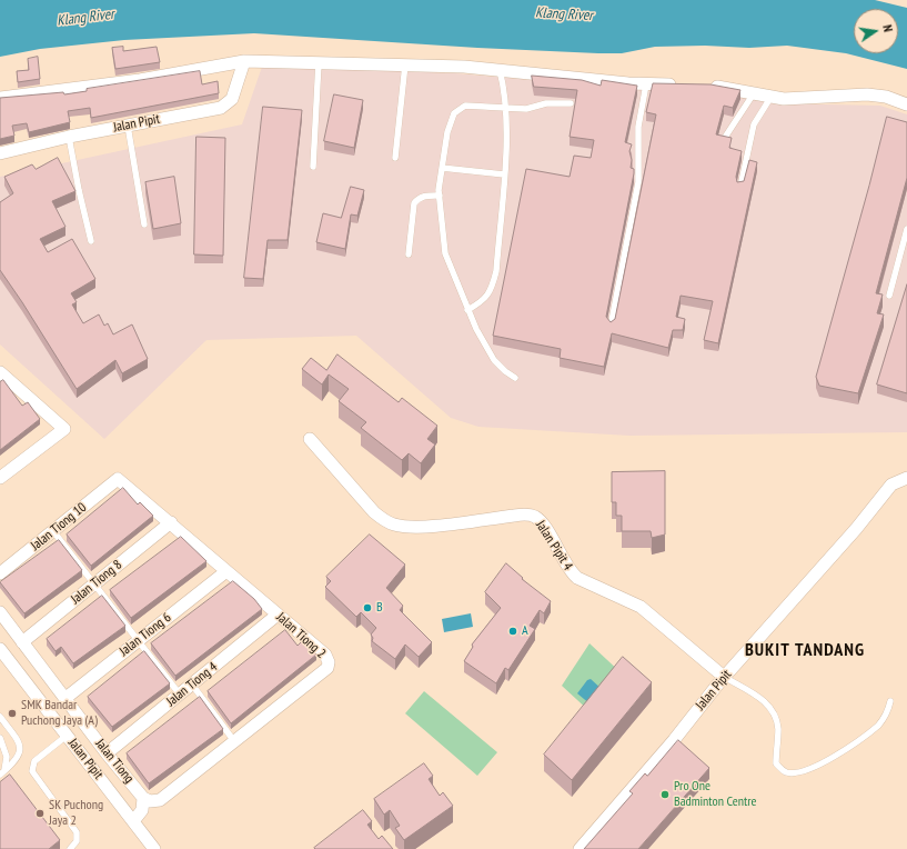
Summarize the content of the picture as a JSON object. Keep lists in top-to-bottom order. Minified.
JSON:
{"streets":{"street":["Jalan Pipit","Jalan Tiong 10","Jalan Pipit 4","Jalan Tiong 8","Jalan Tiong 6","Jalan Tiong 2","Jalan Tiong 4","Jalan Tiong"]},"crossings":[["Jalan Pipit","Jalan Pipit 4"],["Jalan Tiong 10","Jalan Tiong 2"],["Jalan Tiong 8","Jalan Tiong 2"],["Jalan Tiong 8","Jalan Tiong"],["Jalan Tiong 6","Jalan Tiong 2"],["Jalan Tiong 6","Jalan Tiong"],["Jalan Tiong 2","Jalan Tiong 4"],["Jalan Tiong 2","Jalan Tiong"],["Jalan Tiong 4","Jalan Tiong"]],"districts":["BUKIT TANDANG"],"water":["Klang River"],"places":["B","A","SMK Bandar Puchong Jaya (A)","Pro One Badminton Centre","SK Puchong Jaya 2"],"north":"right"}
